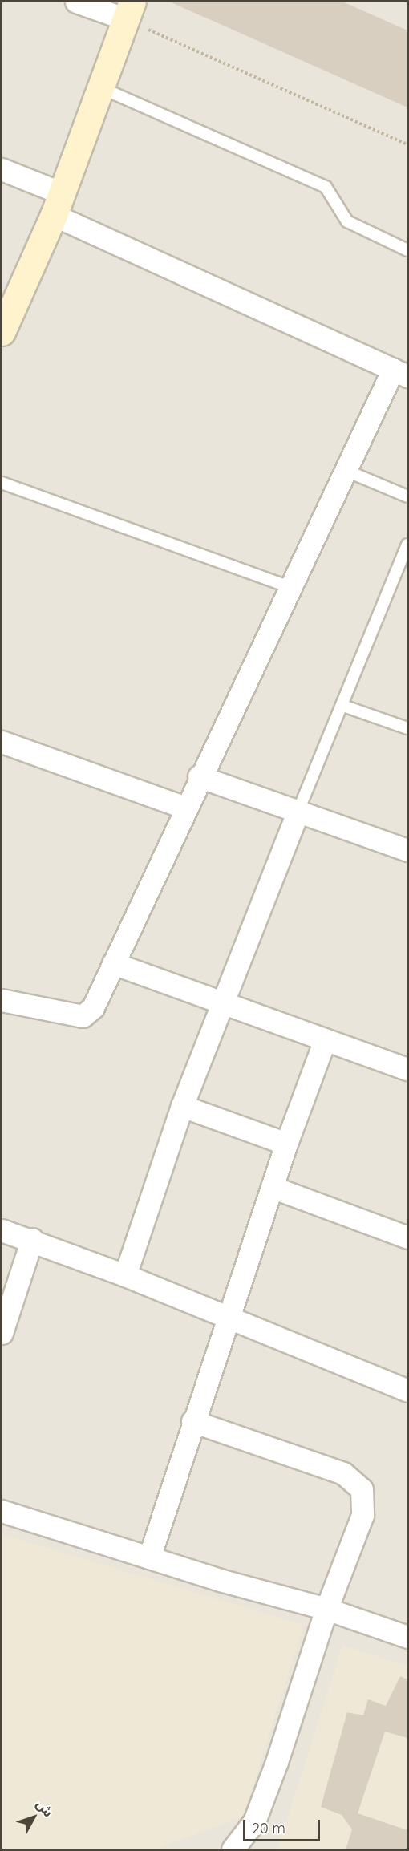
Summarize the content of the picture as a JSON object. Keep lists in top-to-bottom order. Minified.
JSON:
{"scale_bar":"20 m","north":"top right"}
